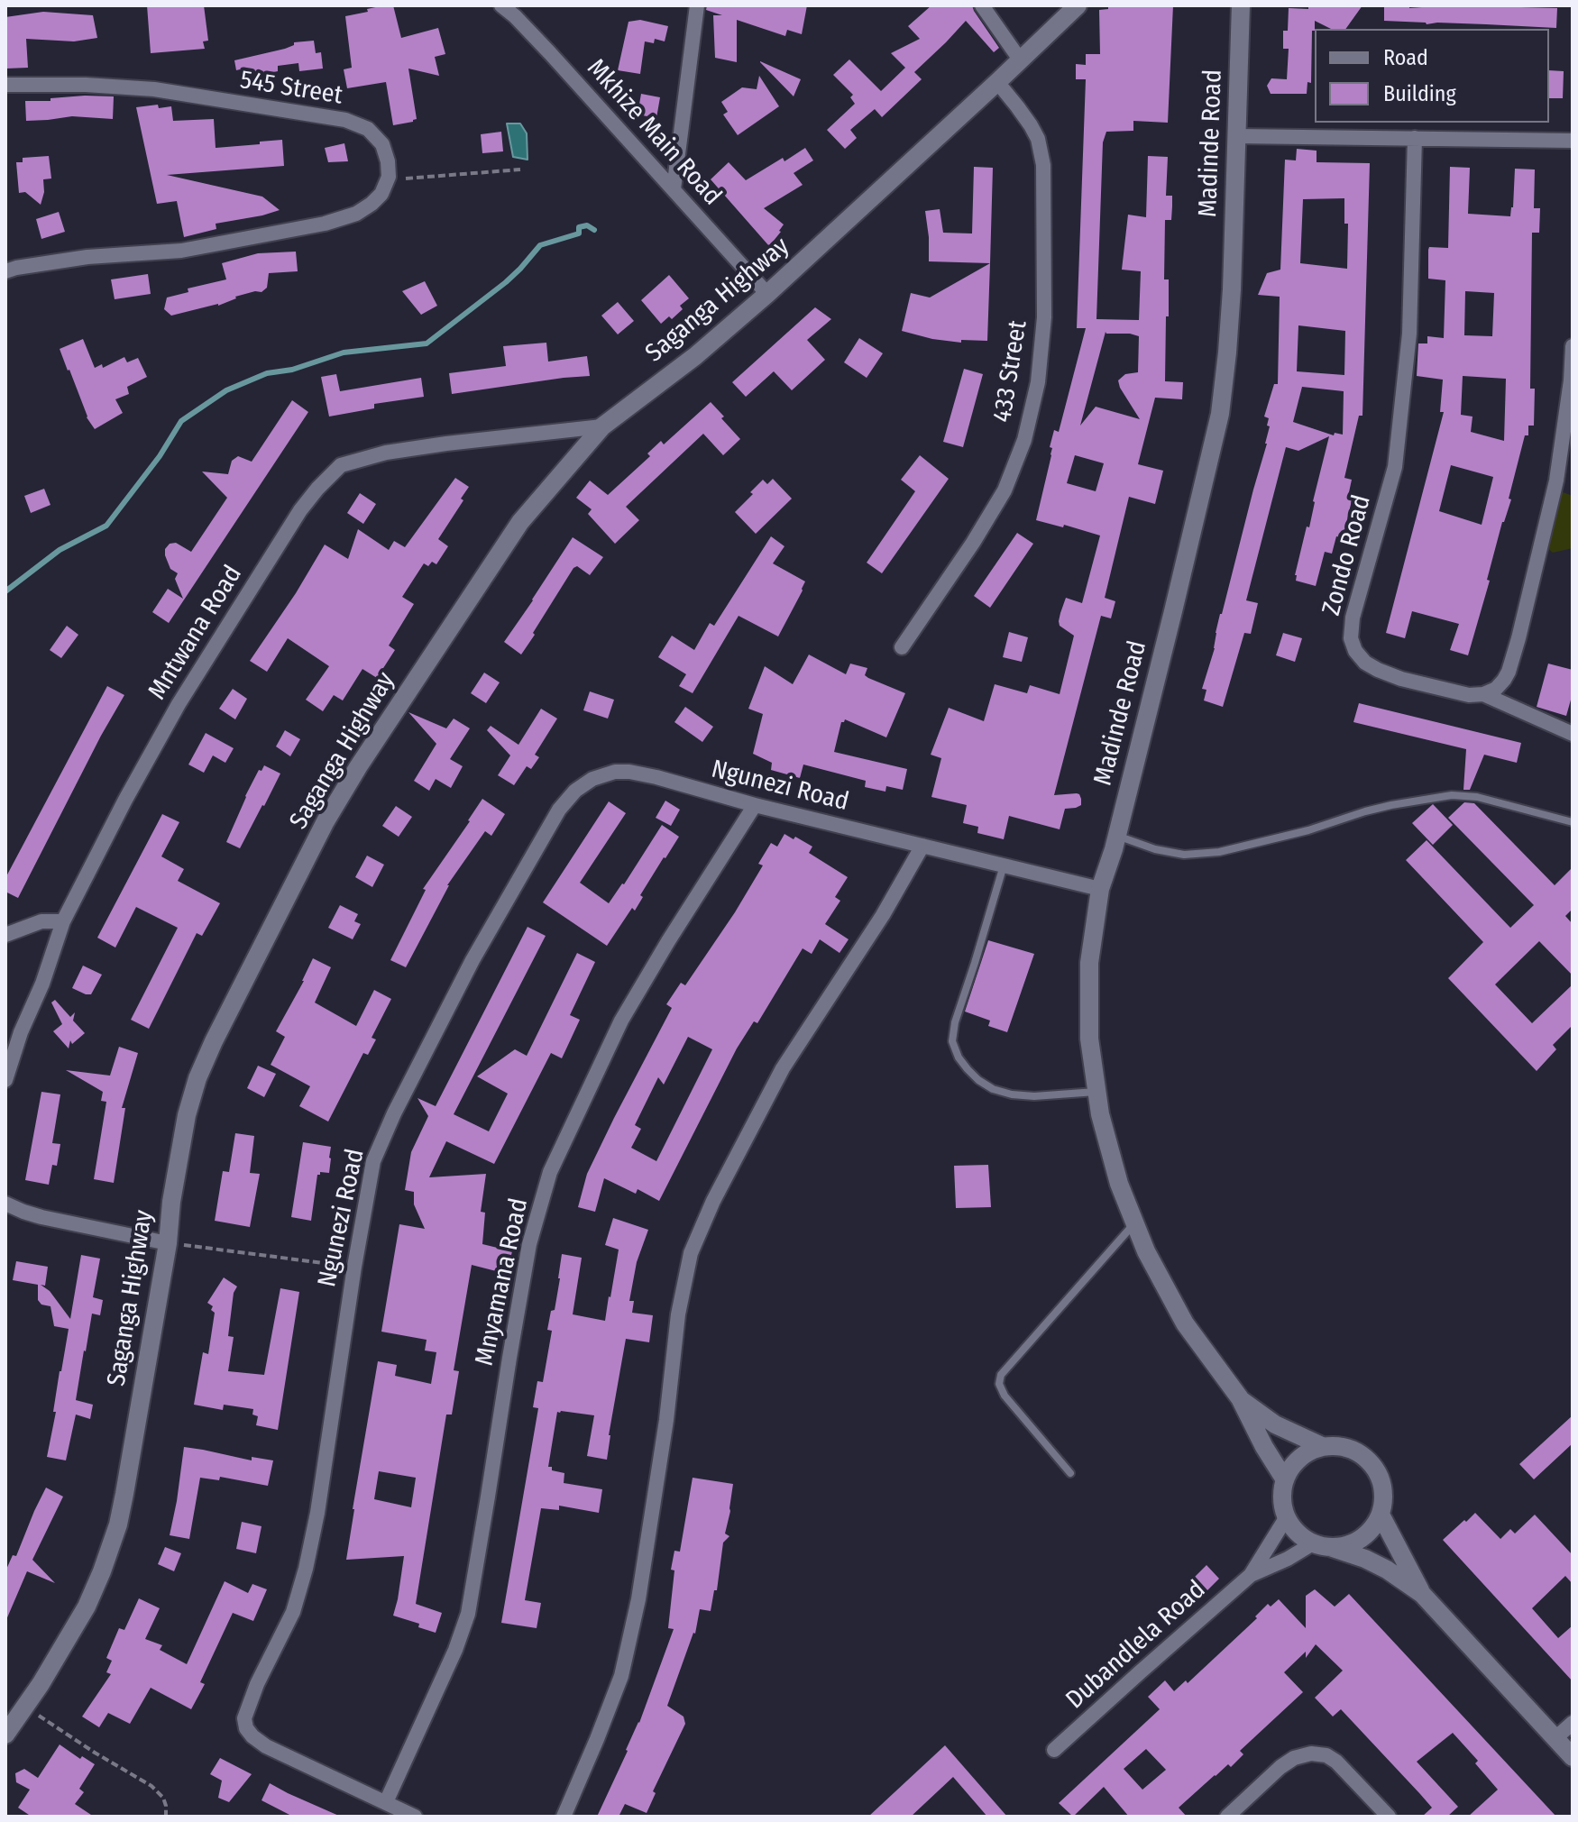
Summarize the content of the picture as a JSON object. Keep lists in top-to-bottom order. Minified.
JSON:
{"streets":{"street":["545 Street","Mkhize Main Road","Madinde Road","Saganga Highway","433 Street","Zondo Road","Mntwana Road","Ngunezi Road","Mnyamana Road","Dubandlela Road"]},"crossings":[["Mkhize Main Road","Saganga Highway"],["Madinde Road","Ngunezi Road"],["Madinde Road","Dubandlela Road"],["Saganga Highway","433 Street"],["Saganga Highway","Mntwana Road"],["Ngunezi Road","Mnyamana Road"]],"legend":["Road","Building"]}
